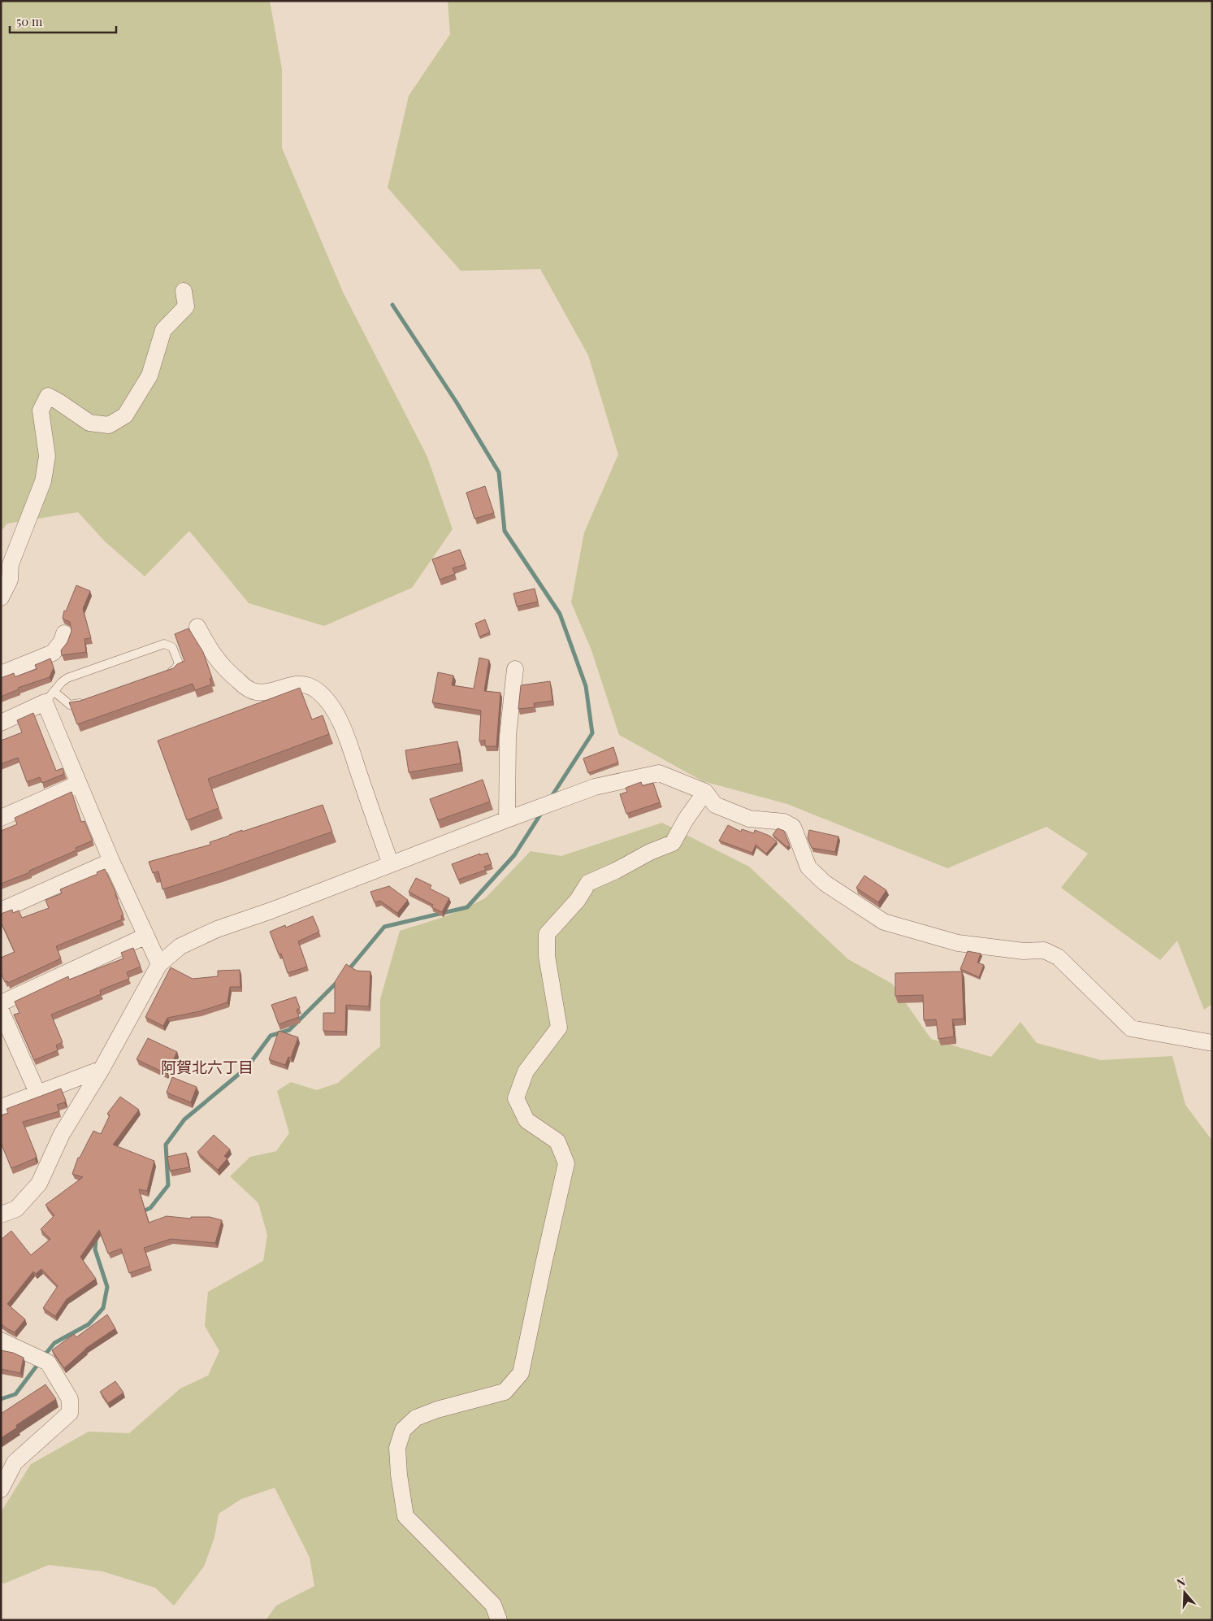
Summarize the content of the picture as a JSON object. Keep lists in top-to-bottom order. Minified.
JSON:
{"districts":["阿賀北六丁目"],"scale_bar":"50 m","north":"top"}
